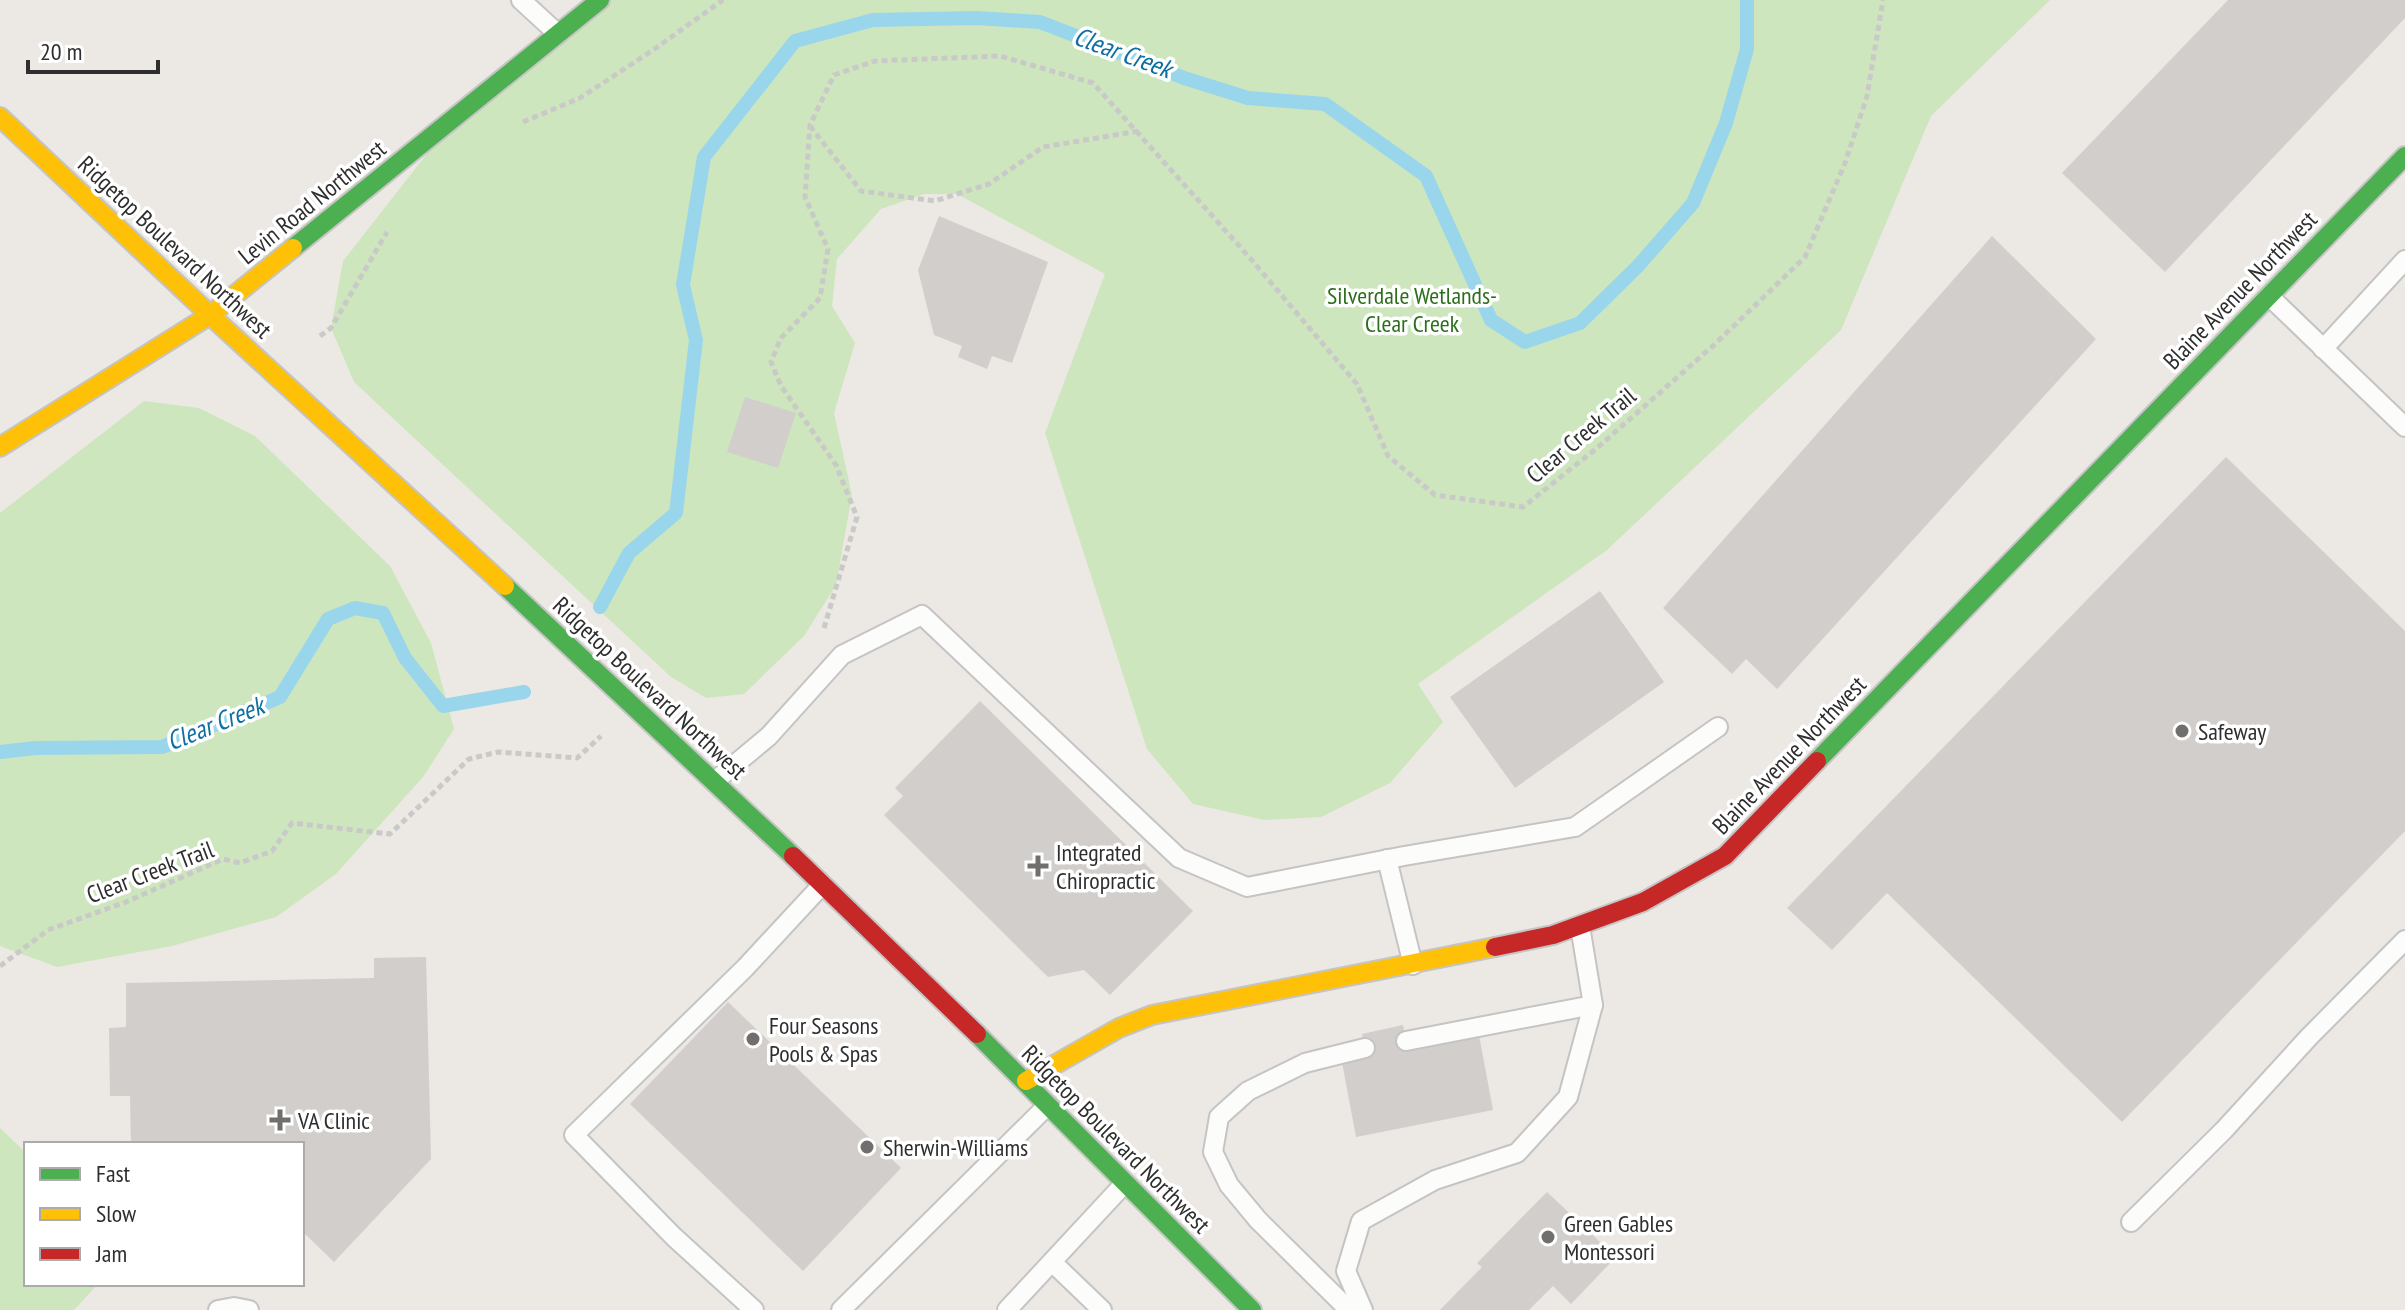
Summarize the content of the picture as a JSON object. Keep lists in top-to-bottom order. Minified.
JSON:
{"streets":{"street":["Levin Road Northwest","Ridgetop Boulevard Northwest","Blaine Avenue Northwest"],"path":["Clear Creek Trail"]},"crossings":[["Levin Road Northwest","Ridgetop Boulevard Northwest"],["Ridgetop Boulevard Northwest","Blaine Avenue Northwest"]],"water":["Clear Creek"],"parks":["Silverdale Wetlands- Clear Creek"],"places":{"other":["Safeway","Four Seasons Pools & Spas","Sherwin-Williams","Green Gables Montessori"],"health":["Integrated Chiropractic","VA Clinic"]},"legend":["Fast","Slow","Jam"],"scale_bar":"20 m"}
